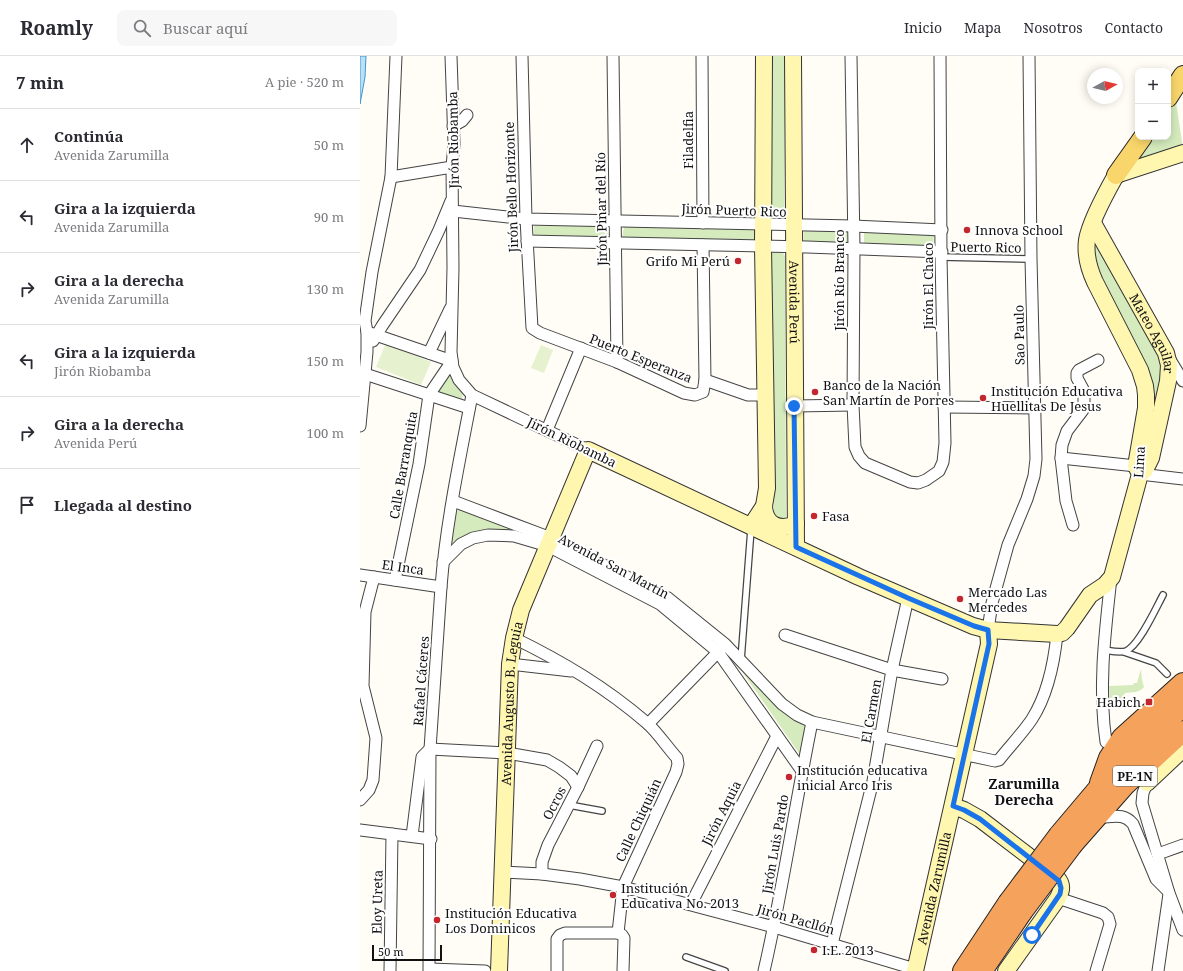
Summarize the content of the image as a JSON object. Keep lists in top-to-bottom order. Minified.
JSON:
{"streets":{"highway":["PE-1N"],"main road":["Jirón Riobamba","Avenida Perú","Mateo Aguilar","Lima","Avenida Augusto B. Leguia","Avenida Zarumilla"],"street":["Filadelfia","Jirón Bello Horizonte","Jirón Pinar del Río","Jirón Puerto Rico","Jirón Río Branco","Jirón El Chaco","Sao Paulo","Puerto Esperanza","Calle Barranquita","Avenida San Martín","El Inca","Rafael Cáceres","El Carmen","Ocros","Jirón Aquia","Calle Chiquián","Jirón Luis Pardo","Eloy Ureta","Jirón Pacllón"],"lane":["Puerto Rico"]},"crossings":[["Jirón Riobamba","Jirón Puerto Rico"],["Jirón Riobamba","Avenida Perú"],["Jirón Riobamba","Sao Paulo"],["Jirón Riobamba","Calle Barranquita"],["Jirón Riobamba","Avenida San Martín"],["Jirón Riobamba","Rafael Cáceres"],["Jirón Riobamba","Avenida Augusto B. Leguia"],["Jirón Riobamba","El Carmen"],["Jirón Riobamba","Avenida Zarumilla"],["Filadelfia","Jirón Puerto Rico"],["Jirón Bello Horizonte","Jirón Puerto Rico"],["Jirón Bello Horizonte","Puerto Esperanza"],["Jirón Pinar del Río","Jirón Puerto Rico"],["Jirón Pinar del Río","Puerto Esperanza"],["Jirón Puerto Rico","Jirón Río Branco"],["Jirón Puerto Rico","Jirón El Chaco"],["Jirón Puerto Rico","Avenida Perú"],["Puerto Rico","Jirón El Chaco"],["Puerto Rico","Sao Paulo"],["Jirón Río Branco","Jirón El Chaco"],["Sao Paulo","Avenida Zarumilla"],["Mateo Aguilar","Lima"],["Calle Barranquita","El Inca"],["Avenida San Martín","Rafael Cáceres"],["Avenida San Martín","Avenida Augusto B. Leguia"],["Avenida San Martín","El Carmen"],["Avenida San Martín","Jirón Aquia"],["Avenida San Martín","Jirón Luis Pardo"],["Avenida San Martín","Avenida Zarumilla"],["El Inca","Rafael Cáceres"],["Avenida Augusto B. Leguia","Jirón Pacllón"],["El Carmen","Jirón Pacllón"],["Ocros","Jirón Pacllón"],["Jirón Aquia","Jirón Pacllón"],["Calle Chiquián","Jirón Pacllón"],["Jirón Luis Pardo","Jirón Pacllón"],["Avenida Zarumilla","Jirón Pacllón"]],"districts":["Zarumilla Derecha"],"places":{"other":["Innova School","Grifo Mi Perú","Banco de la Nación San Martín de Porres","Institución Educativa Huellitas De Jesus","Fasa","Mercado Las Mercedes","Institución educativa inicial Arco Iris","Institución Educativa No. 2013","Institución Educativa Los Dominicos","I.E. 2013"],"transit":["Habich"]},"scale_bar":"50 m","north":"right","page":{"header":"Roamly","search":"Buscar aquí","nav":["Inicio","Mapa","Nosotros","Contacto"],"heading":["7 min","A pie · 520 m"],"map_buttons":["+","−"],"list":[["Continúa","Avenida Zarumilla","50 m"],["Gira a la izquierda","Avenida Zarumilla","90 m"],["Gira a la derecha","Avenida Zarumilla","130 m"],["Gira a la izquierda","Jirón Riobamba","150 m"],["Gira a la derecha","Avenida Perú","100 m"],"Llegada al destino"],"scale":"50 m"}}
